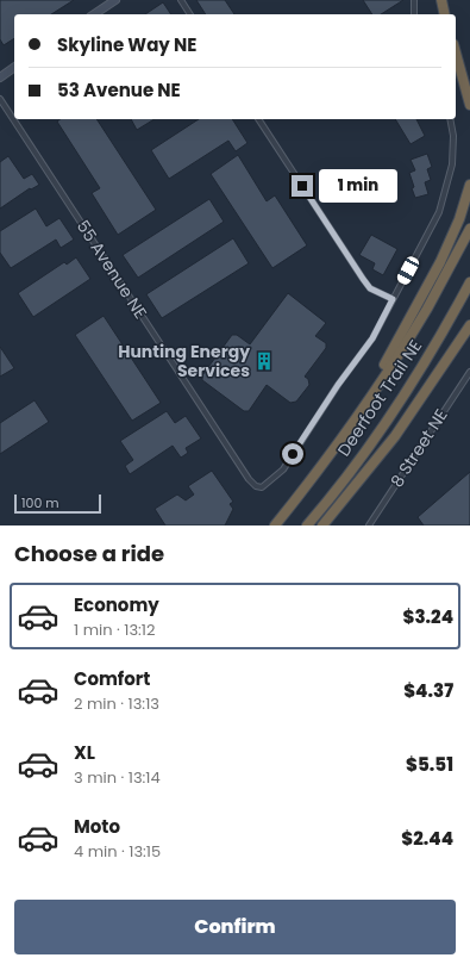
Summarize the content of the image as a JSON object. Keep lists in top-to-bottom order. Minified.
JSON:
{"streets":{"highway":["Deerfoot Trail NE"],"street":["55 Avenue NE","8 Street NE"]},"places":{"building":["Hunting Energy Services"]},"scale_bar":"100 m","page":{"banner":["Skyline Way NE","53 Avenue NE"],"bubble":"1 min","scale":"100 m","heading":"Choose a ride","list":[{"name":"Economy","note":"1 min · 13:12","value":"$3.24"},{"name":"Comfort","note":"2 min · 13:13","value":"$4.37"},{"name":"XL","note":"3 min · 13:14","value":"$5.51"},{"name":"Moto","note":"4 min · 13:15","value":"$2.44"}],"buttons":"Confirm"}}
